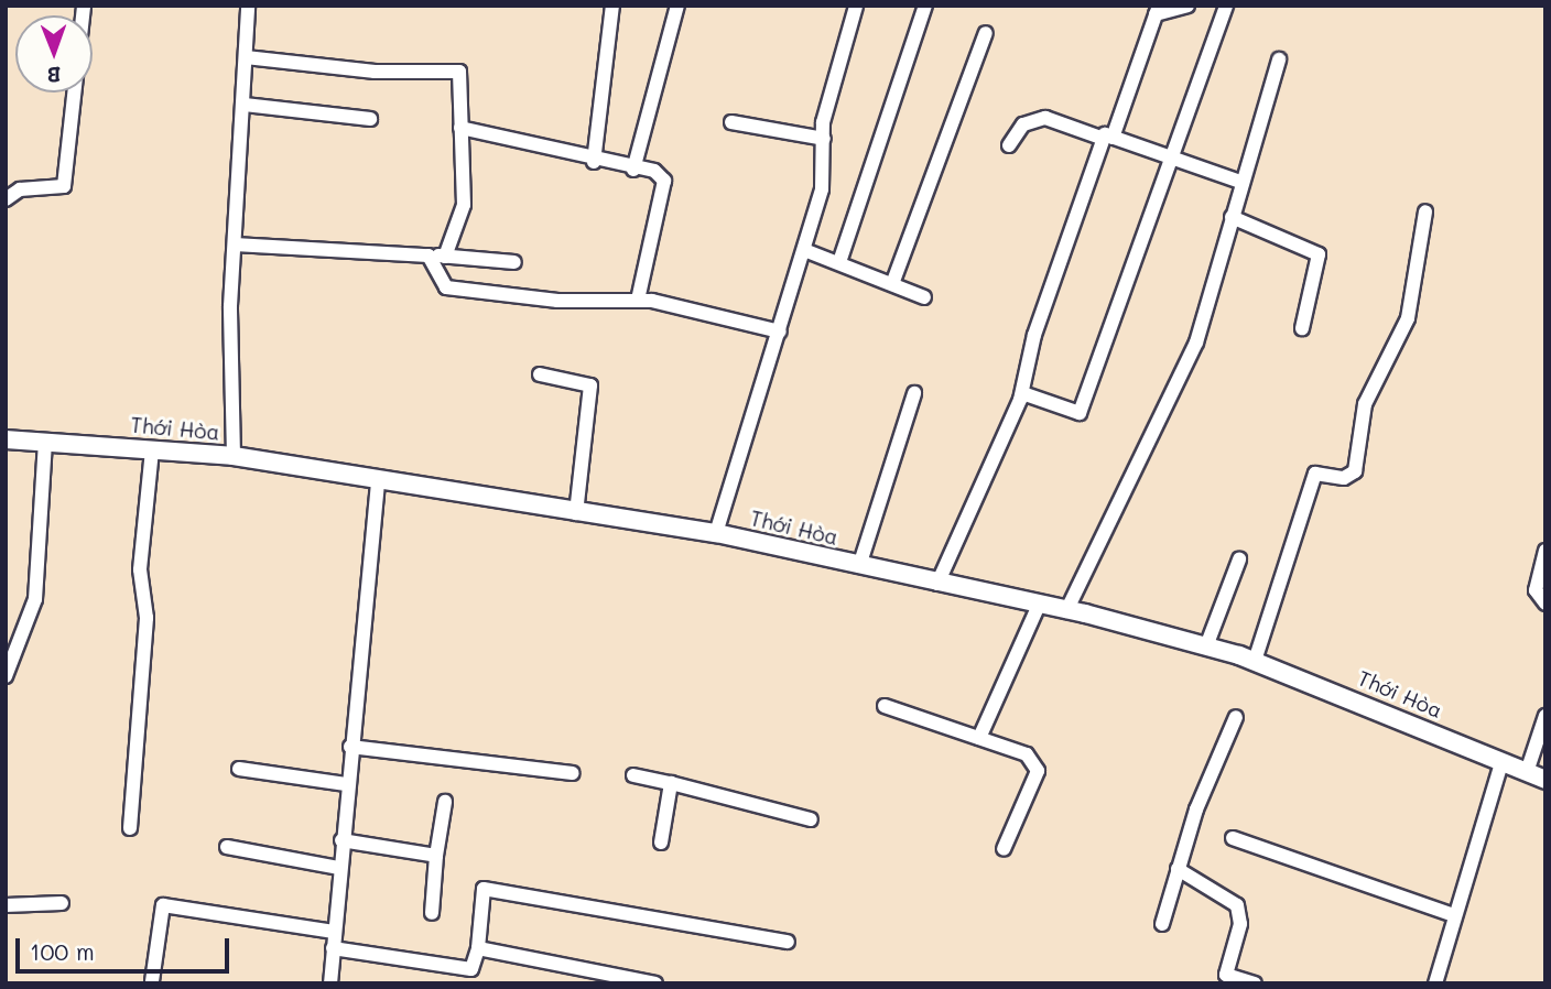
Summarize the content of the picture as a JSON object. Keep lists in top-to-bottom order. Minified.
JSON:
{"streets":{"street":["Thới Hòa"]},"scale_bar":"100 m","north":"bottom"}
